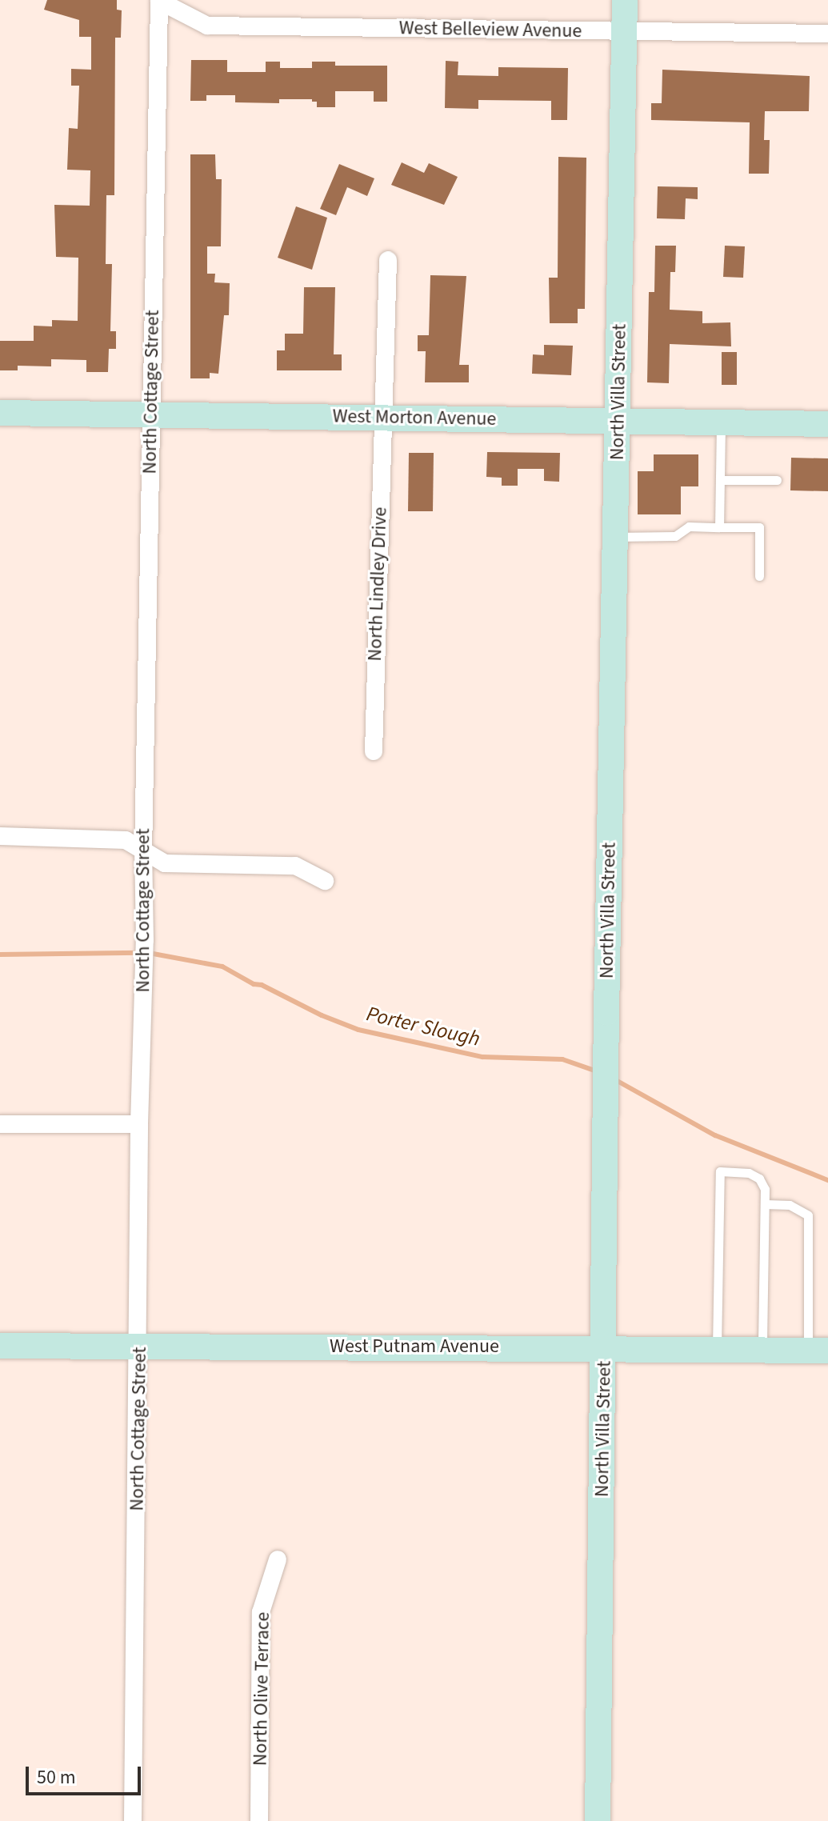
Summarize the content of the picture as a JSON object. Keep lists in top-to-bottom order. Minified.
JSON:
{"streets":{"street":["West Belleview Avenue","North Cottage Street","North Villa Street","West Morton Avenue","North Lindley Drive","West Putnam Avenue","North Olive Terrace"]},"crossings":[["West Belleview Avenue","North Cottage Street"],["West Belleview Avenue","North Villa Street"],["North Cottage Street","West Morton Avenue"],["North Cottage Street","West Putnam Avenue"],["North Villa Street","West Morton Avenue"],["North Villa Street","West Putnam Avenue"],["West Morton Avenue","North Lindley Drive"]],"water":["Porter Slough"],"scale_bar":"50 m"}
